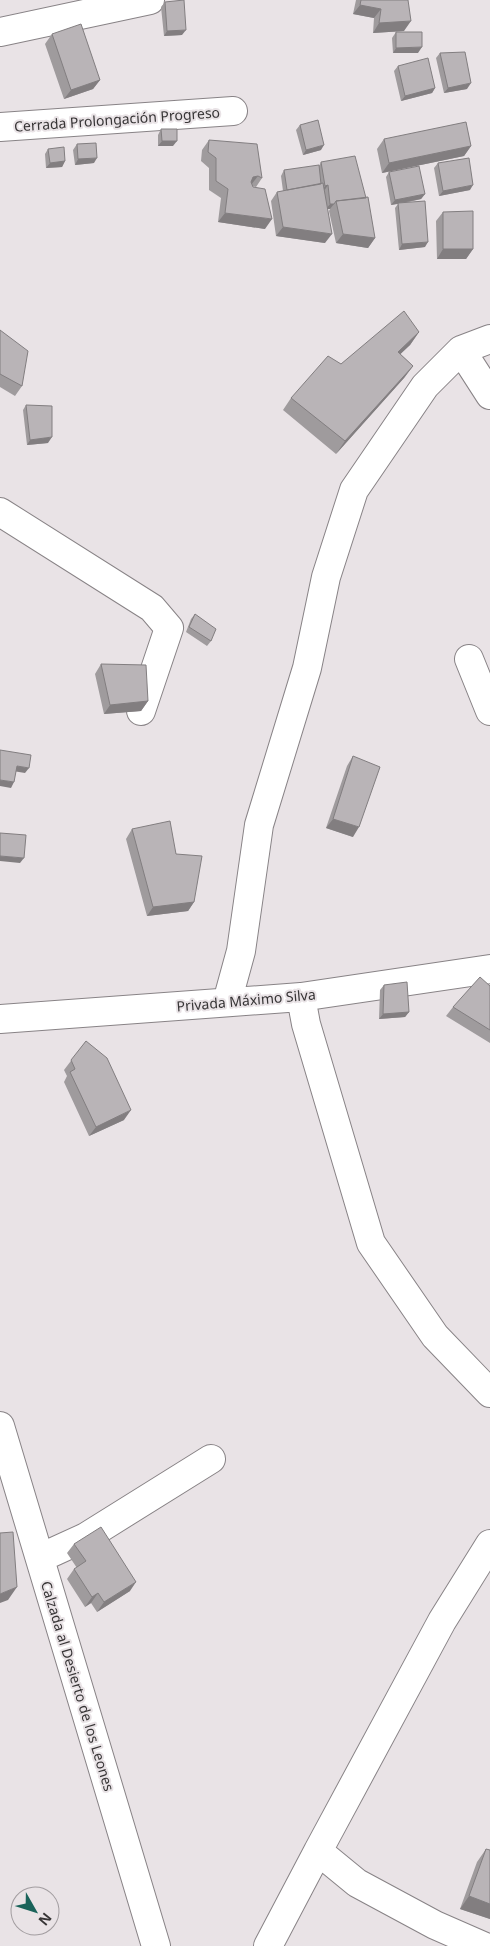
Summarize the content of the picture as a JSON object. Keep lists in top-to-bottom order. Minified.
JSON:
{"streets":{"street":["Cerrada Prolongación Progreso","Privada Máximo Silva","Calzada al Desierto de los Leones"]},"north":"bottom right"}
